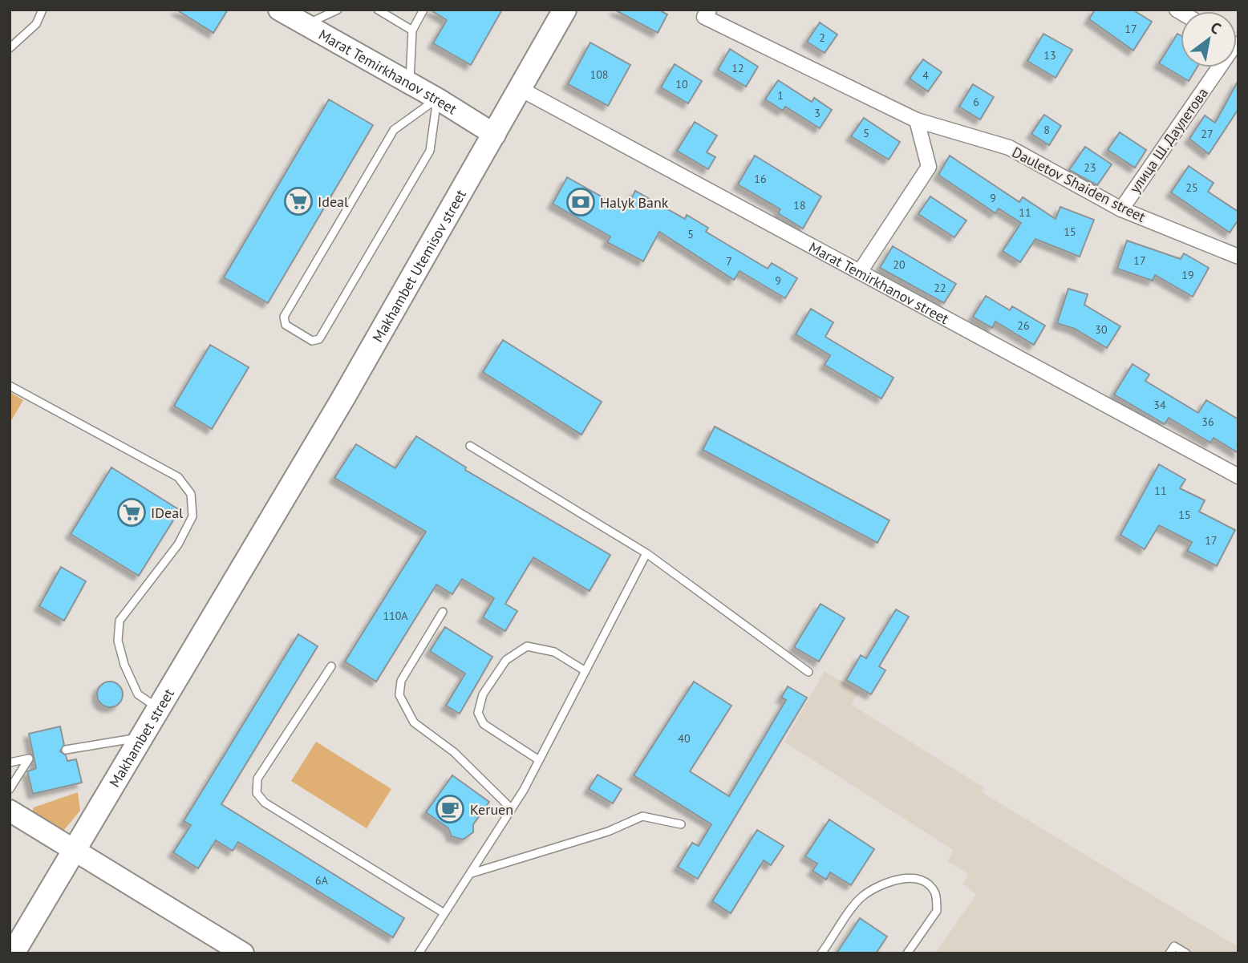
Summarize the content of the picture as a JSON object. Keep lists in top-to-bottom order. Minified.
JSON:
{"streets":{"main road":["Makhambet Utemisov street","Makhambet street"],"street":["Marat Temirkhanov street","улица Ш. Даулетова","Dauletov Shaiden street"]},"crossings":[["Marat Temirkhanov street","Makhambet Utemisov street"],["улица Ш. Даулетова","Dauletov Shaiden street"],["Makhambet Utemisov street","Makhambet street"]],"places":{"supermarket":["Ideal","IDeal"],"bank":["Halyk Bank"],"cafe":["Keruen"]},"house_numbers":["17","2","13","12","108","4","10","1","6","3","8","5","27","23","16","25","9","18","11","15","5","17","7","20","19","9","22","26","30","34","36","11","15","17","110А","40","6А"],"north":"top right"}
